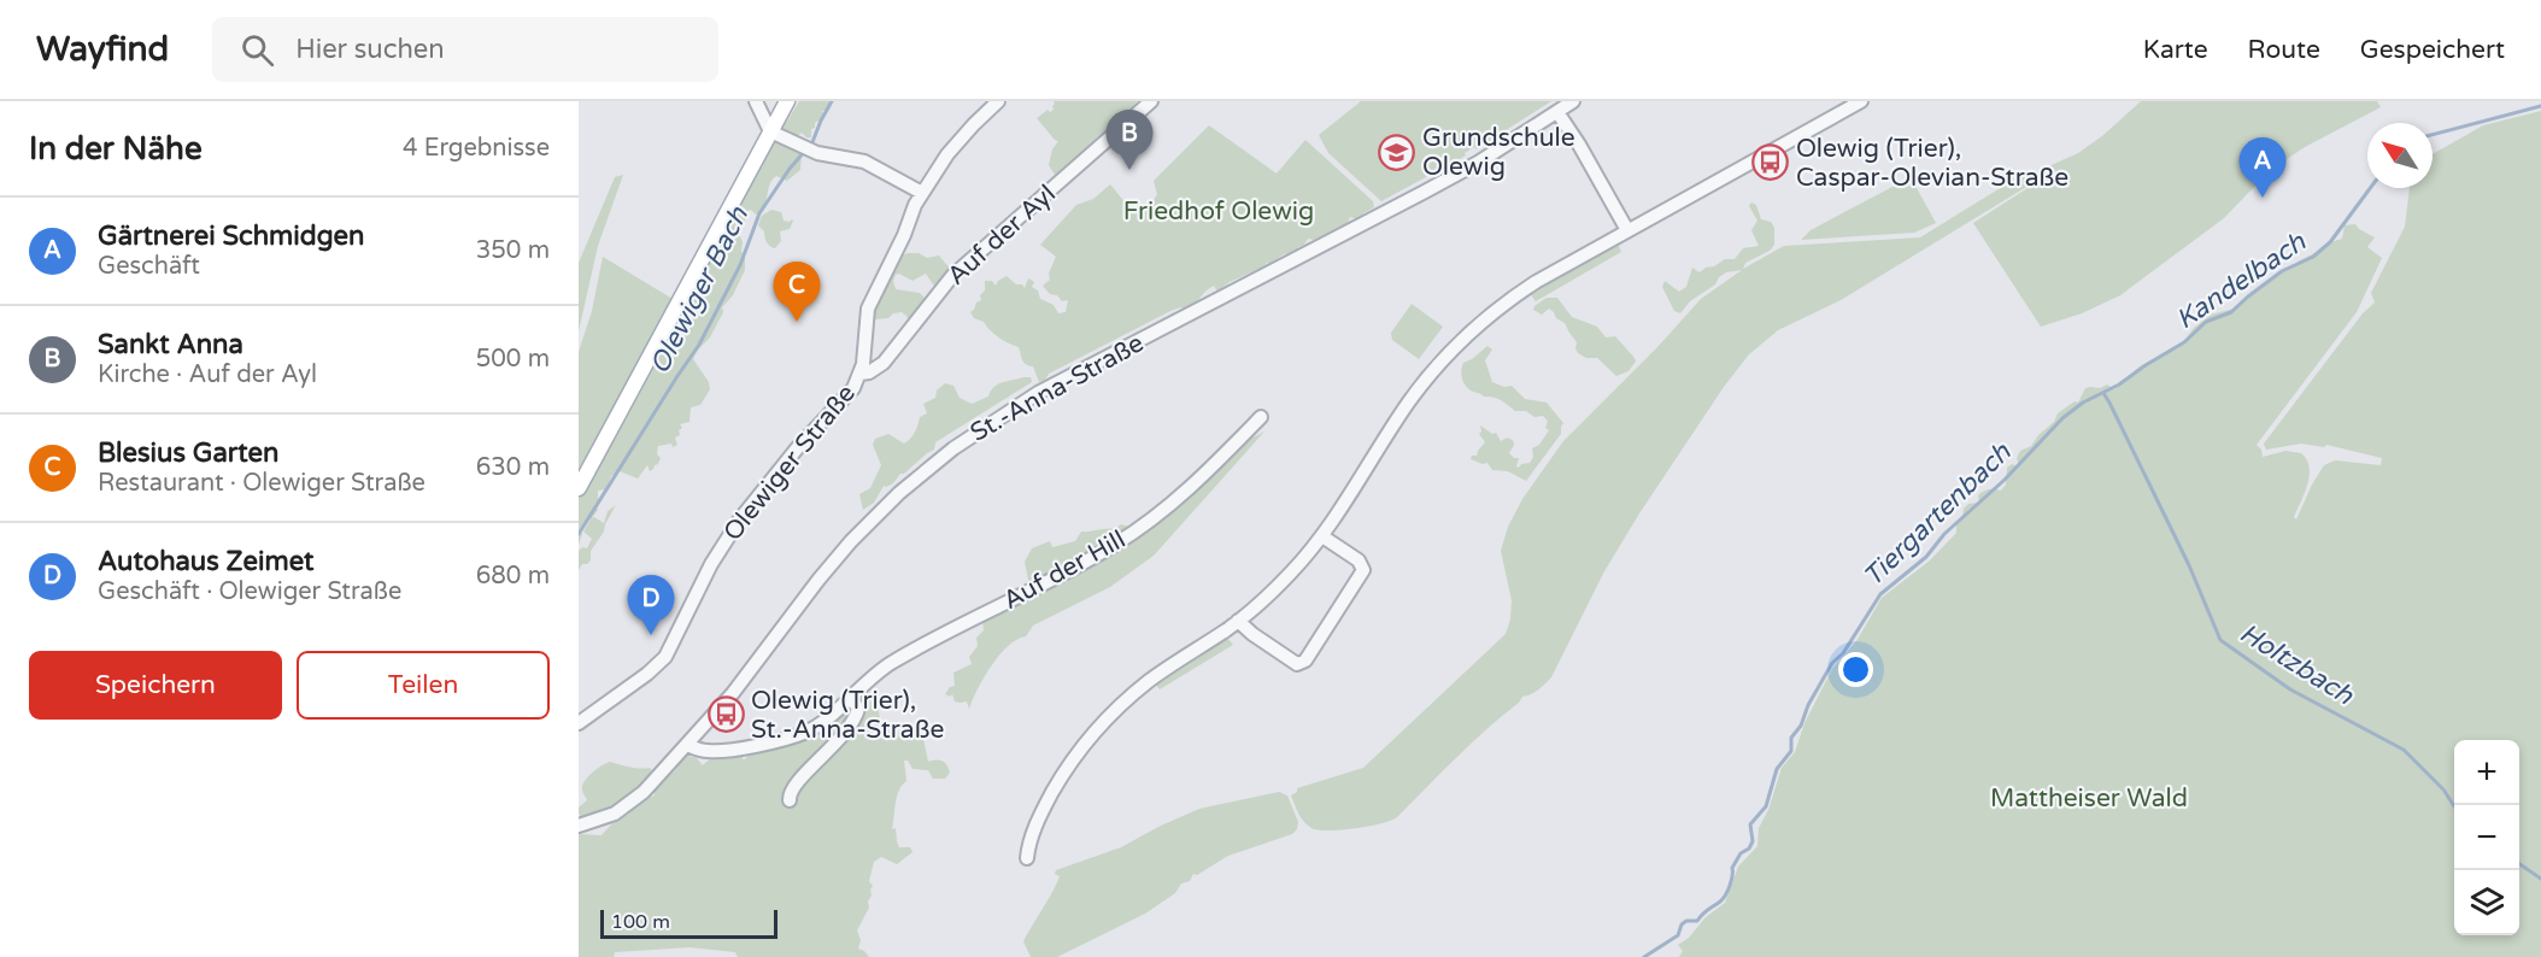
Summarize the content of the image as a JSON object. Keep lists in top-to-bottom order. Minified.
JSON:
{"streets":{"street":["Auf der Ayl","St.-Anna-Straße","Olewiger Straße","Auf der Hill"]},"crossings":[["Auf der Ayl","Olewiger Straße"],["St.-Anna-Straße","Auf der Hill"]],"water":["Kandelbach","Olewiger Bach","Tiergartenbach","Holtzbach"],"parks":["Friedhof Olewig","Mattheiser Wald"],"places":{"school or university":["Grundschule Olewig"],"bus stop":["Olewig (Trier), Caspar-Olevian-Straße","Olewig (Trier), St.-Anna-Straße"]},"scale_bar":"100 m","north":"top left","page":{"header":"Wayfind","search":"Hier suchen","nav":["Karte","Route","Gespeichert"],"heading":["In der Nähe","4 Ergebnisse"],"pins":["B","A","C","D"],"list":[{"mark":"A","name":"Gärtnerei Schmidgen","note":"Geschäft","value":"350 m"},{"mark":"B","name":"Sankt Anna","note":"Kirche · Auf der Ayl","value":"500 m"},{"mark":"C","name":"Blesius Garten","note":"Restaurant · Olewiger Straße","value":"630 m"},{"mark":"D","name":"Autohaus Zeimet","note":"Geschäft · Olewiger Straße","value":"680 m"}],"buttons":["Speichern","Teilen"],"map_buttons":["+","−"],"scale":"100 m"}}
